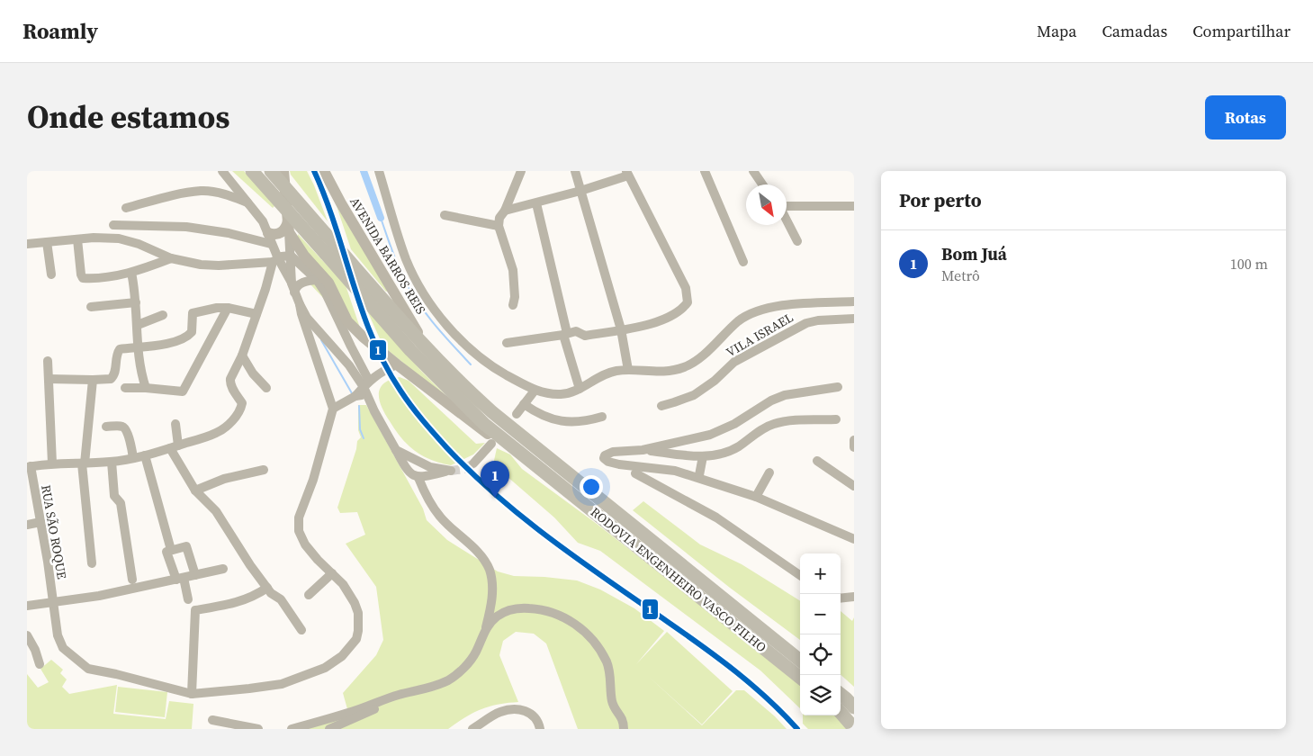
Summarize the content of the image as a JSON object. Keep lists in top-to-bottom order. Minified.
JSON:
{"streets":{"highway":["RODOVIA ENGENHEIRO VASCO FILHO"],"main road":["AVENIDA BARROS REIS"],"street":["VILA ISRAEL","RUA SÃO ROQUE"]},"crossings":[["AVENIDA BARROS REIS","RODOVIA ENGENHEIRO VASCO FILHO"]],"lines":["transit line 1"],"north":"bottom right","page":{"header":"Roamly","nav":["Mapa","Camadas","Compartilhar"],"title":"Onde estamos","buttons":"Rotas","heading":"Por perto","list":[{"mark":"1","name":"Bom Juá","note":"Metrô","value":"100 m"}],"pins":"1","map_buttons":["+","−"]}}
